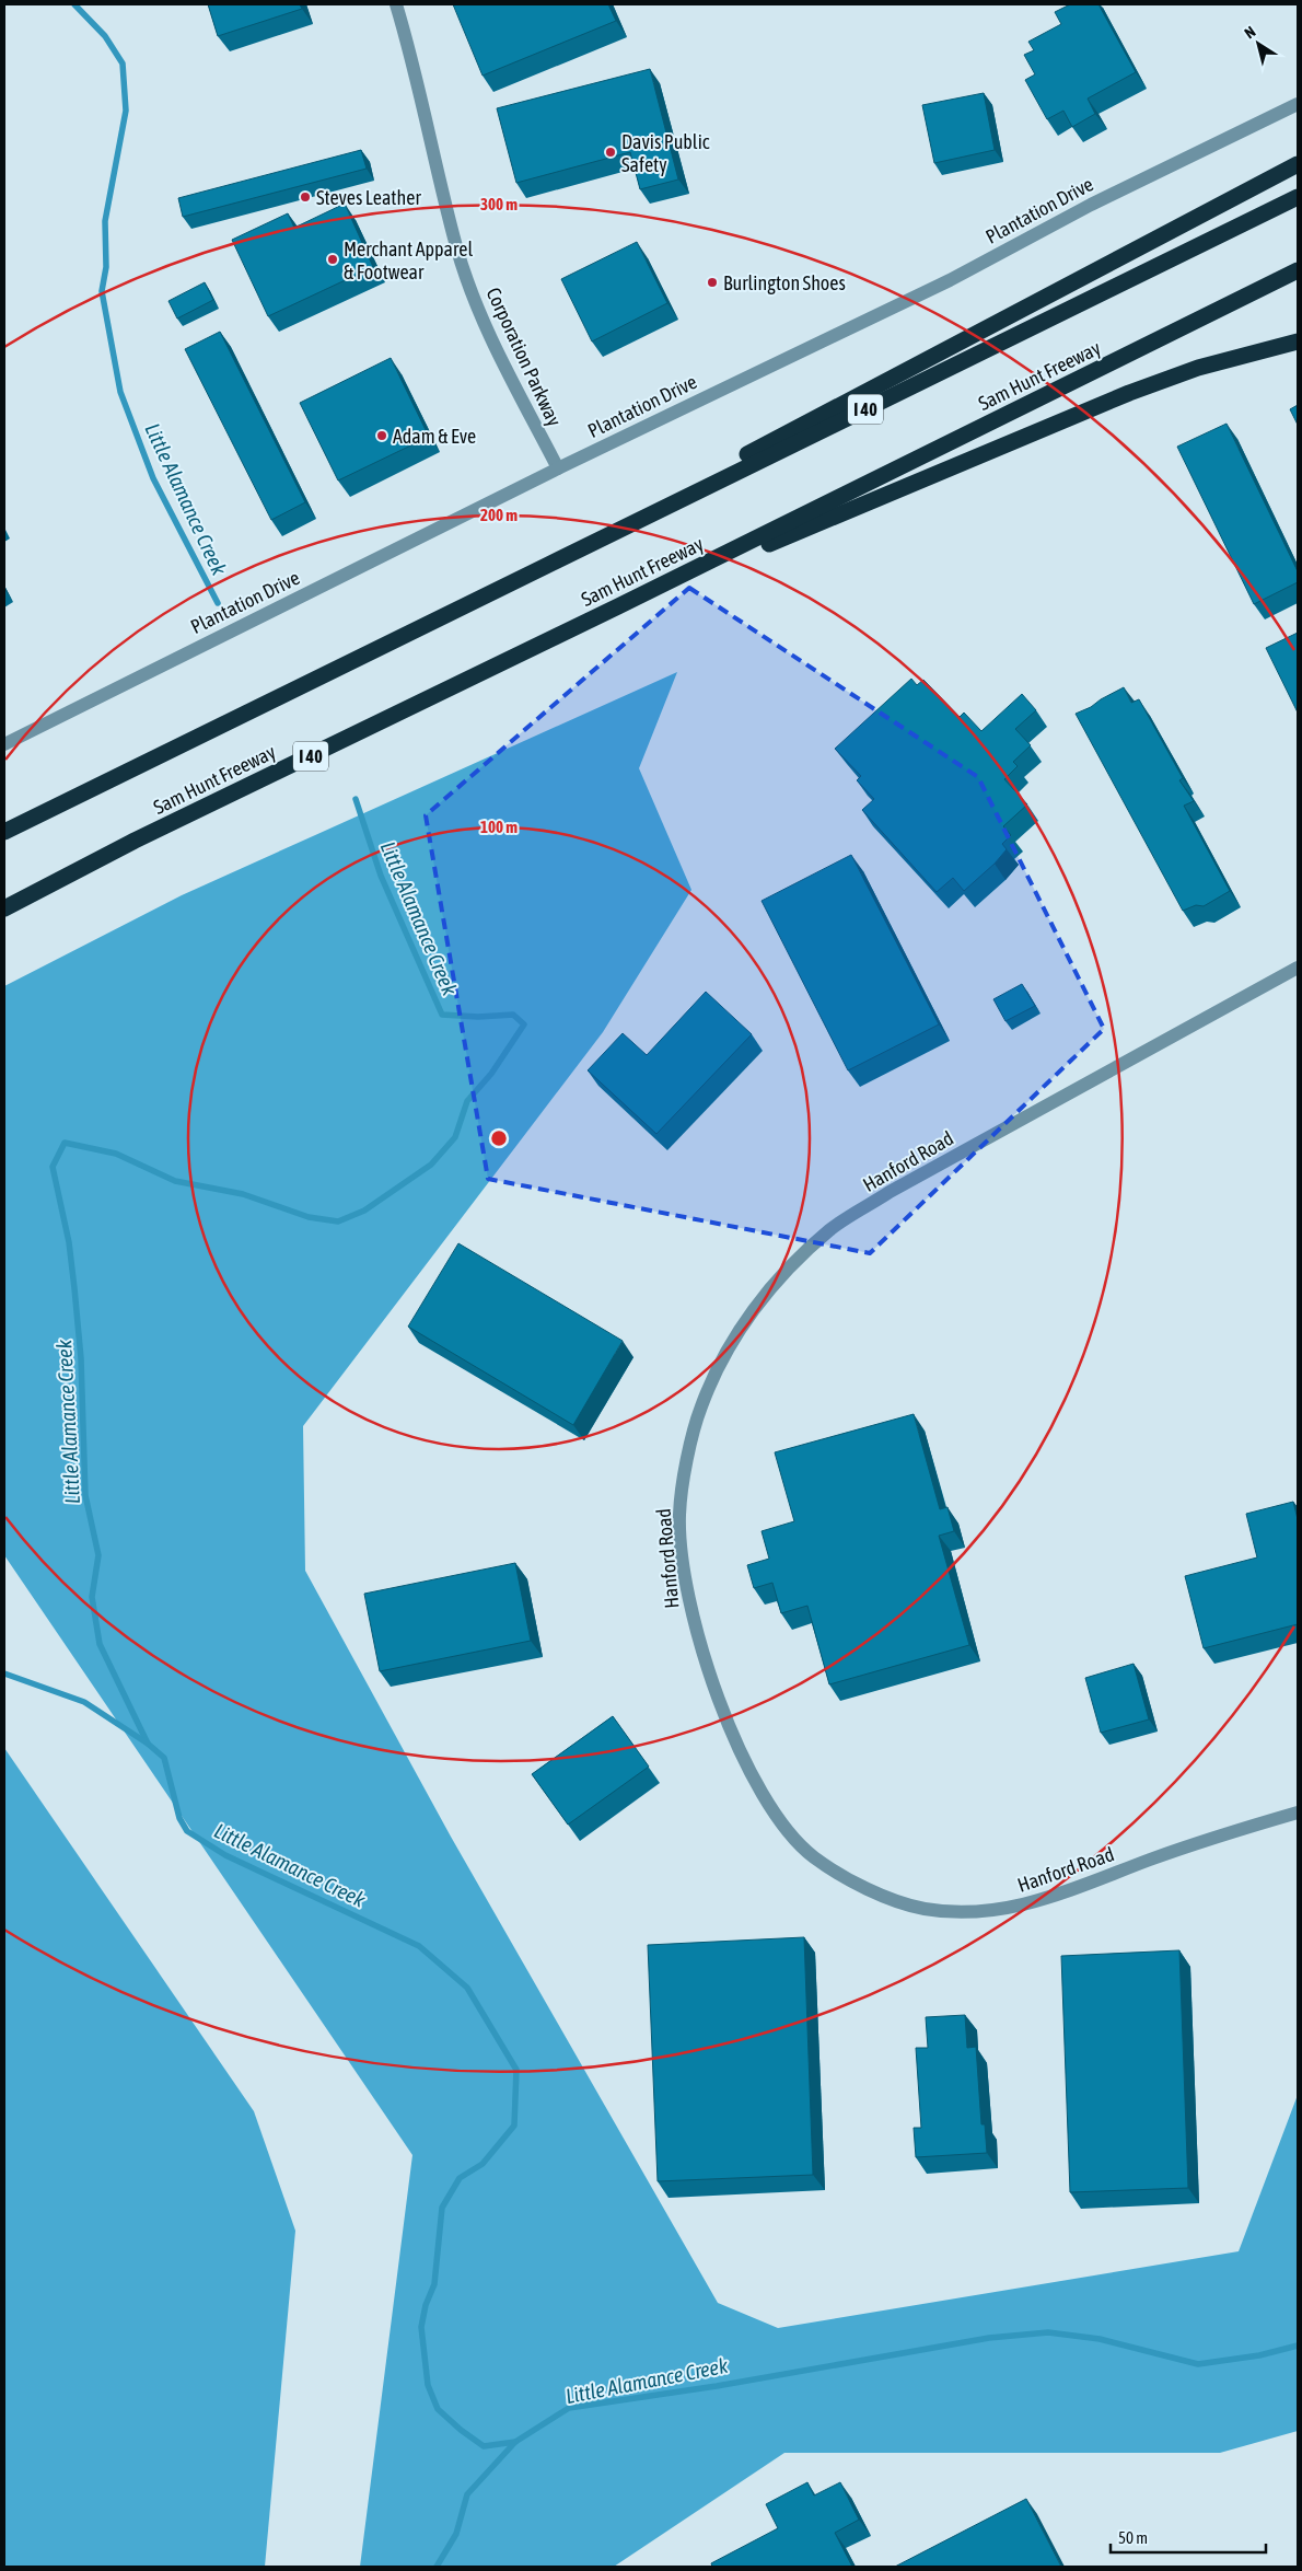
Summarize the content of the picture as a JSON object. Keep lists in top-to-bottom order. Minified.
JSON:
{"streets":{"highway":["Sam Hunt Freeway","I 40"],"street":["Plantation Drive","Corporation Parkway","Hanford Road"]},"crossings":[["Plantation Drive","Corporation Parkway"]],"water":["Little Alamance Creek"],"places":["Davis Public Safety","Steves Leather","Merchant Apparel & Footwear","Burlington Shoes","Adam & Eve"],"scale_bar":"50 m","north":"top left","rings":["300 m","200 m","100 m"]}
